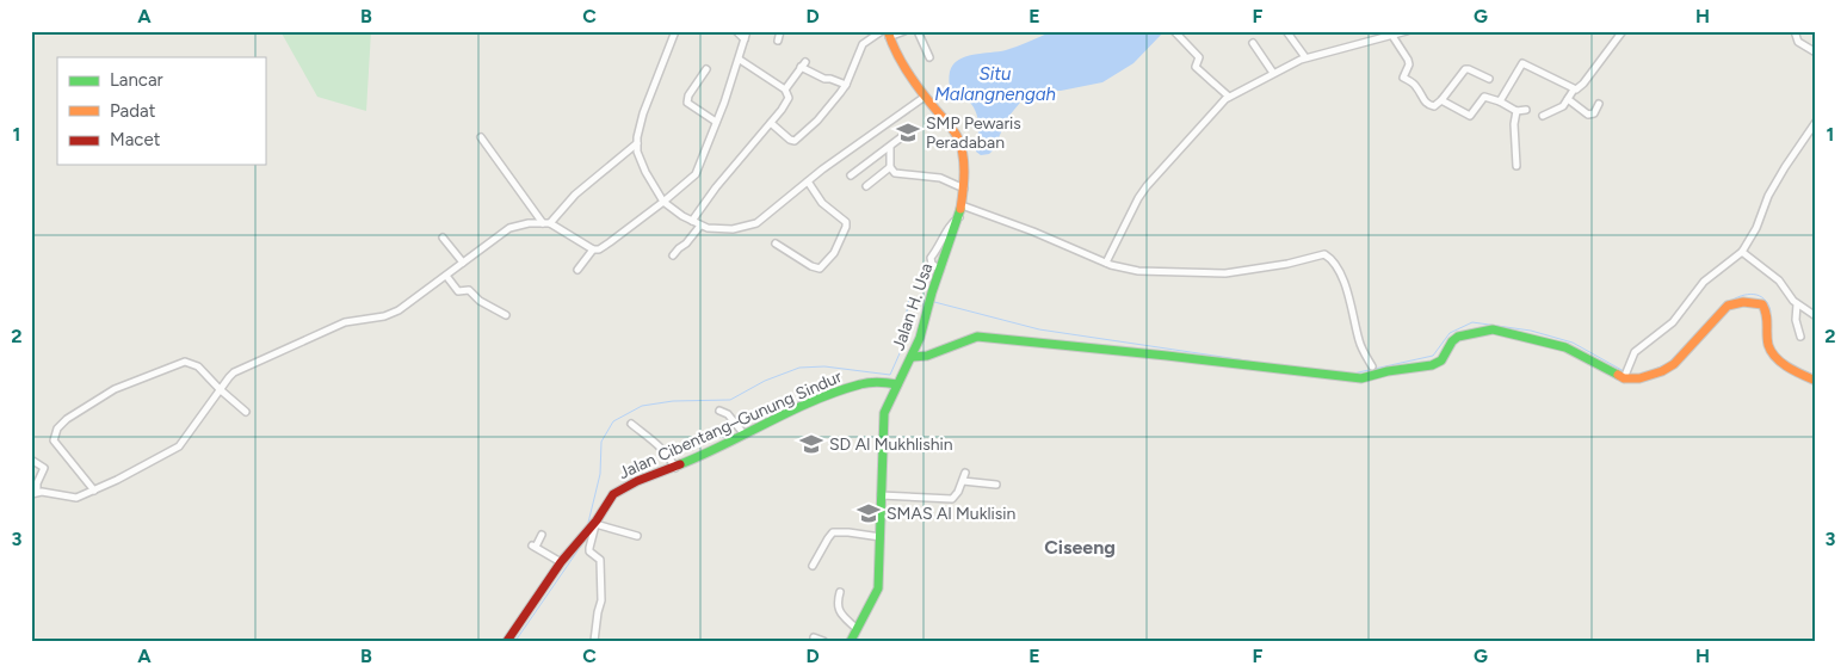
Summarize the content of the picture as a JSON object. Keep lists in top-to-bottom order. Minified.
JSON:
{"streets":{"street":["Jalan H. Usa","Jalan Cibentang–Gunung Sindur"]},"crossings":[["Jalan H. Usa","Jalan Cibentang–Gunung Sindur"]],"districts":["Ciseeng"],"water":["Situ Malangnengah"],"places":{"school or university":["SMP Pewaris Peradaban","SD Al Mukhlishin","SMAS Al Muklisin"]},"legend":["Lancar","Padat","Macet"],"grid":{"columns":["A","B","C","D","E","F","G","H"],"rows":["1","2","3"]}}
